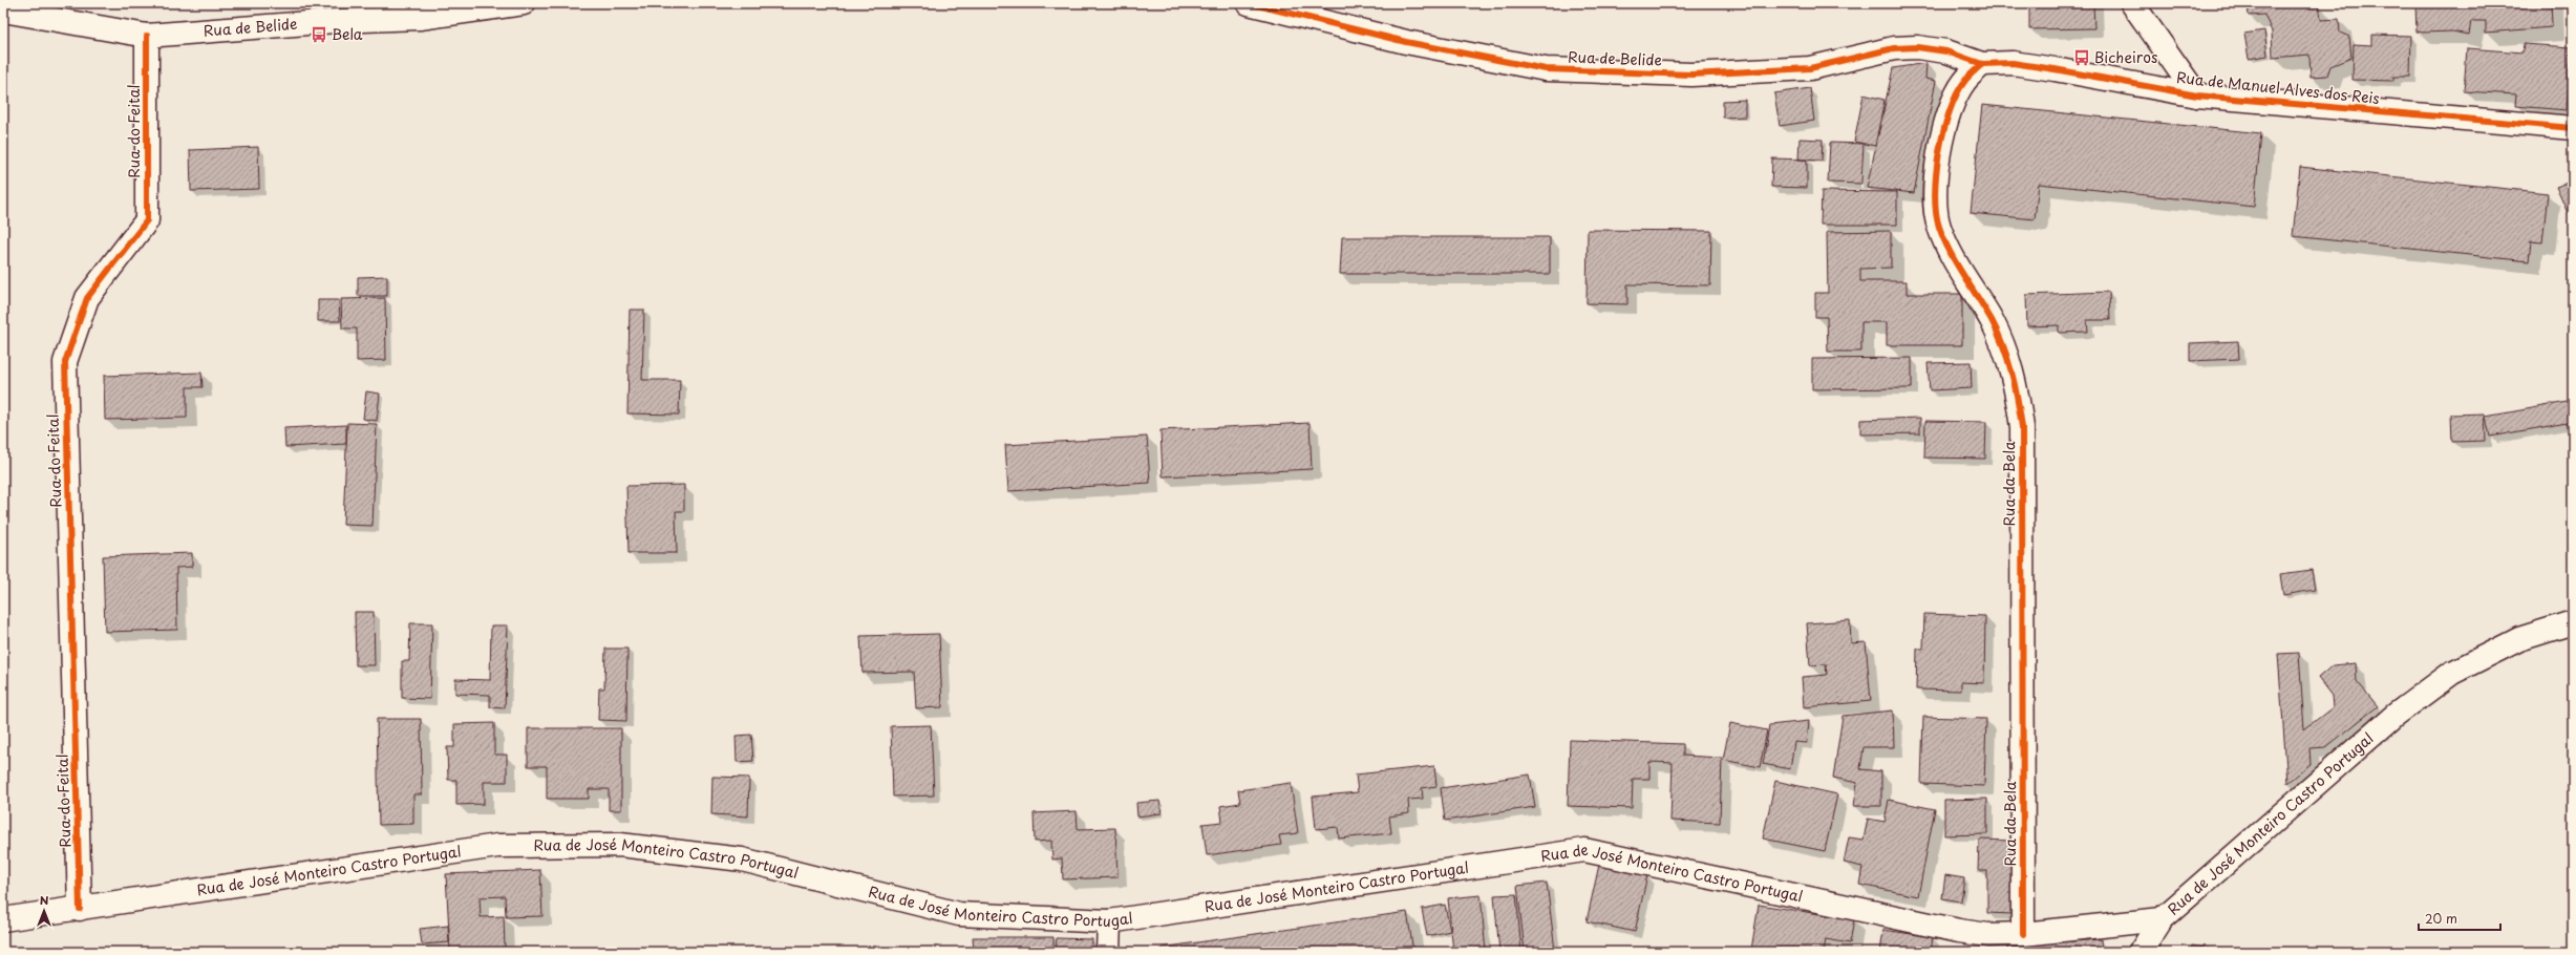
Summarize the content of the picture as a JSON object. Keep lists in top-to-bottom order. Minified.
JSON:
{"streets":{"street":["Rua de Belide","Rua de Manuel Alves dos Reis","Rua do Feital","Rua da Bela","Rua de José Monteiro Castro Portugal"]},"crossings":[["Rua de Belide","Rua de Manuel Alves dos Reis"],["Rua de Belide","Rua do Feital"],["Rua de Belide","Rua da Bela"],["Rua de Manuel Alves dos Reis","Rua da Bela"],["Rua do Feital","Rua de José Monteiro Castro Portugal"],["Rua da Bela","Rua de José Monteiro Castro Portugal"]],"places":{"bus stop":["Bela","Bicheiros"]},"scale_bar":"20 m","north":"top"}
